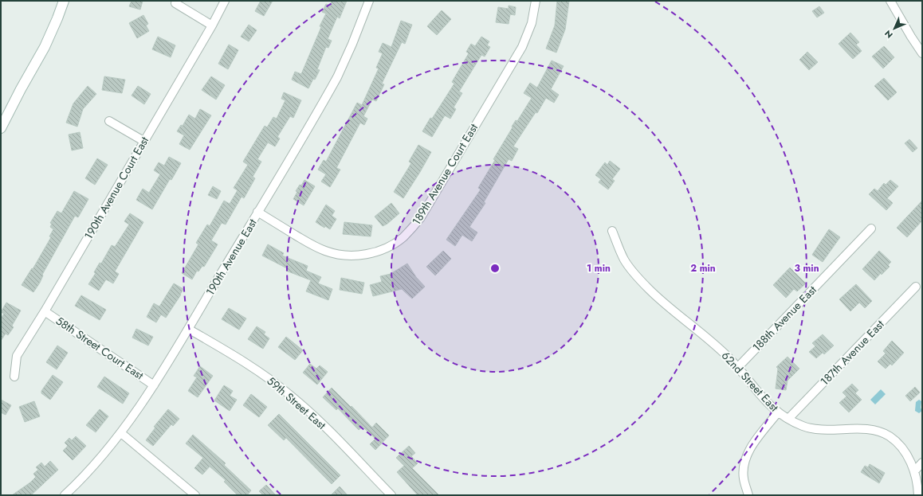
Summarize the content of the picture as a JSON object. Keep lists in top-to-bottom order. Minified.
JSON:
{"streets":{"street":["189th Avenue Court East","190th Avenue Court East","190th Avenue East","188th Avenue East","58th Street Court East","187th Avenue East","62nd Street East","59th Street East"]},"crossings":[["189th Avenue Court East","190th Avenue East"],["190th Avenue Court East","58th Street Court East"],["190th Avenue East","58th Street Court East"],["190th Avenue East","59th Street East"],["188th Avenue East","62nd Street East"],["187th Avenue East","62nd Street East"]],"north":"bottom left","rings":["1 min","2 min","3 min"]}
